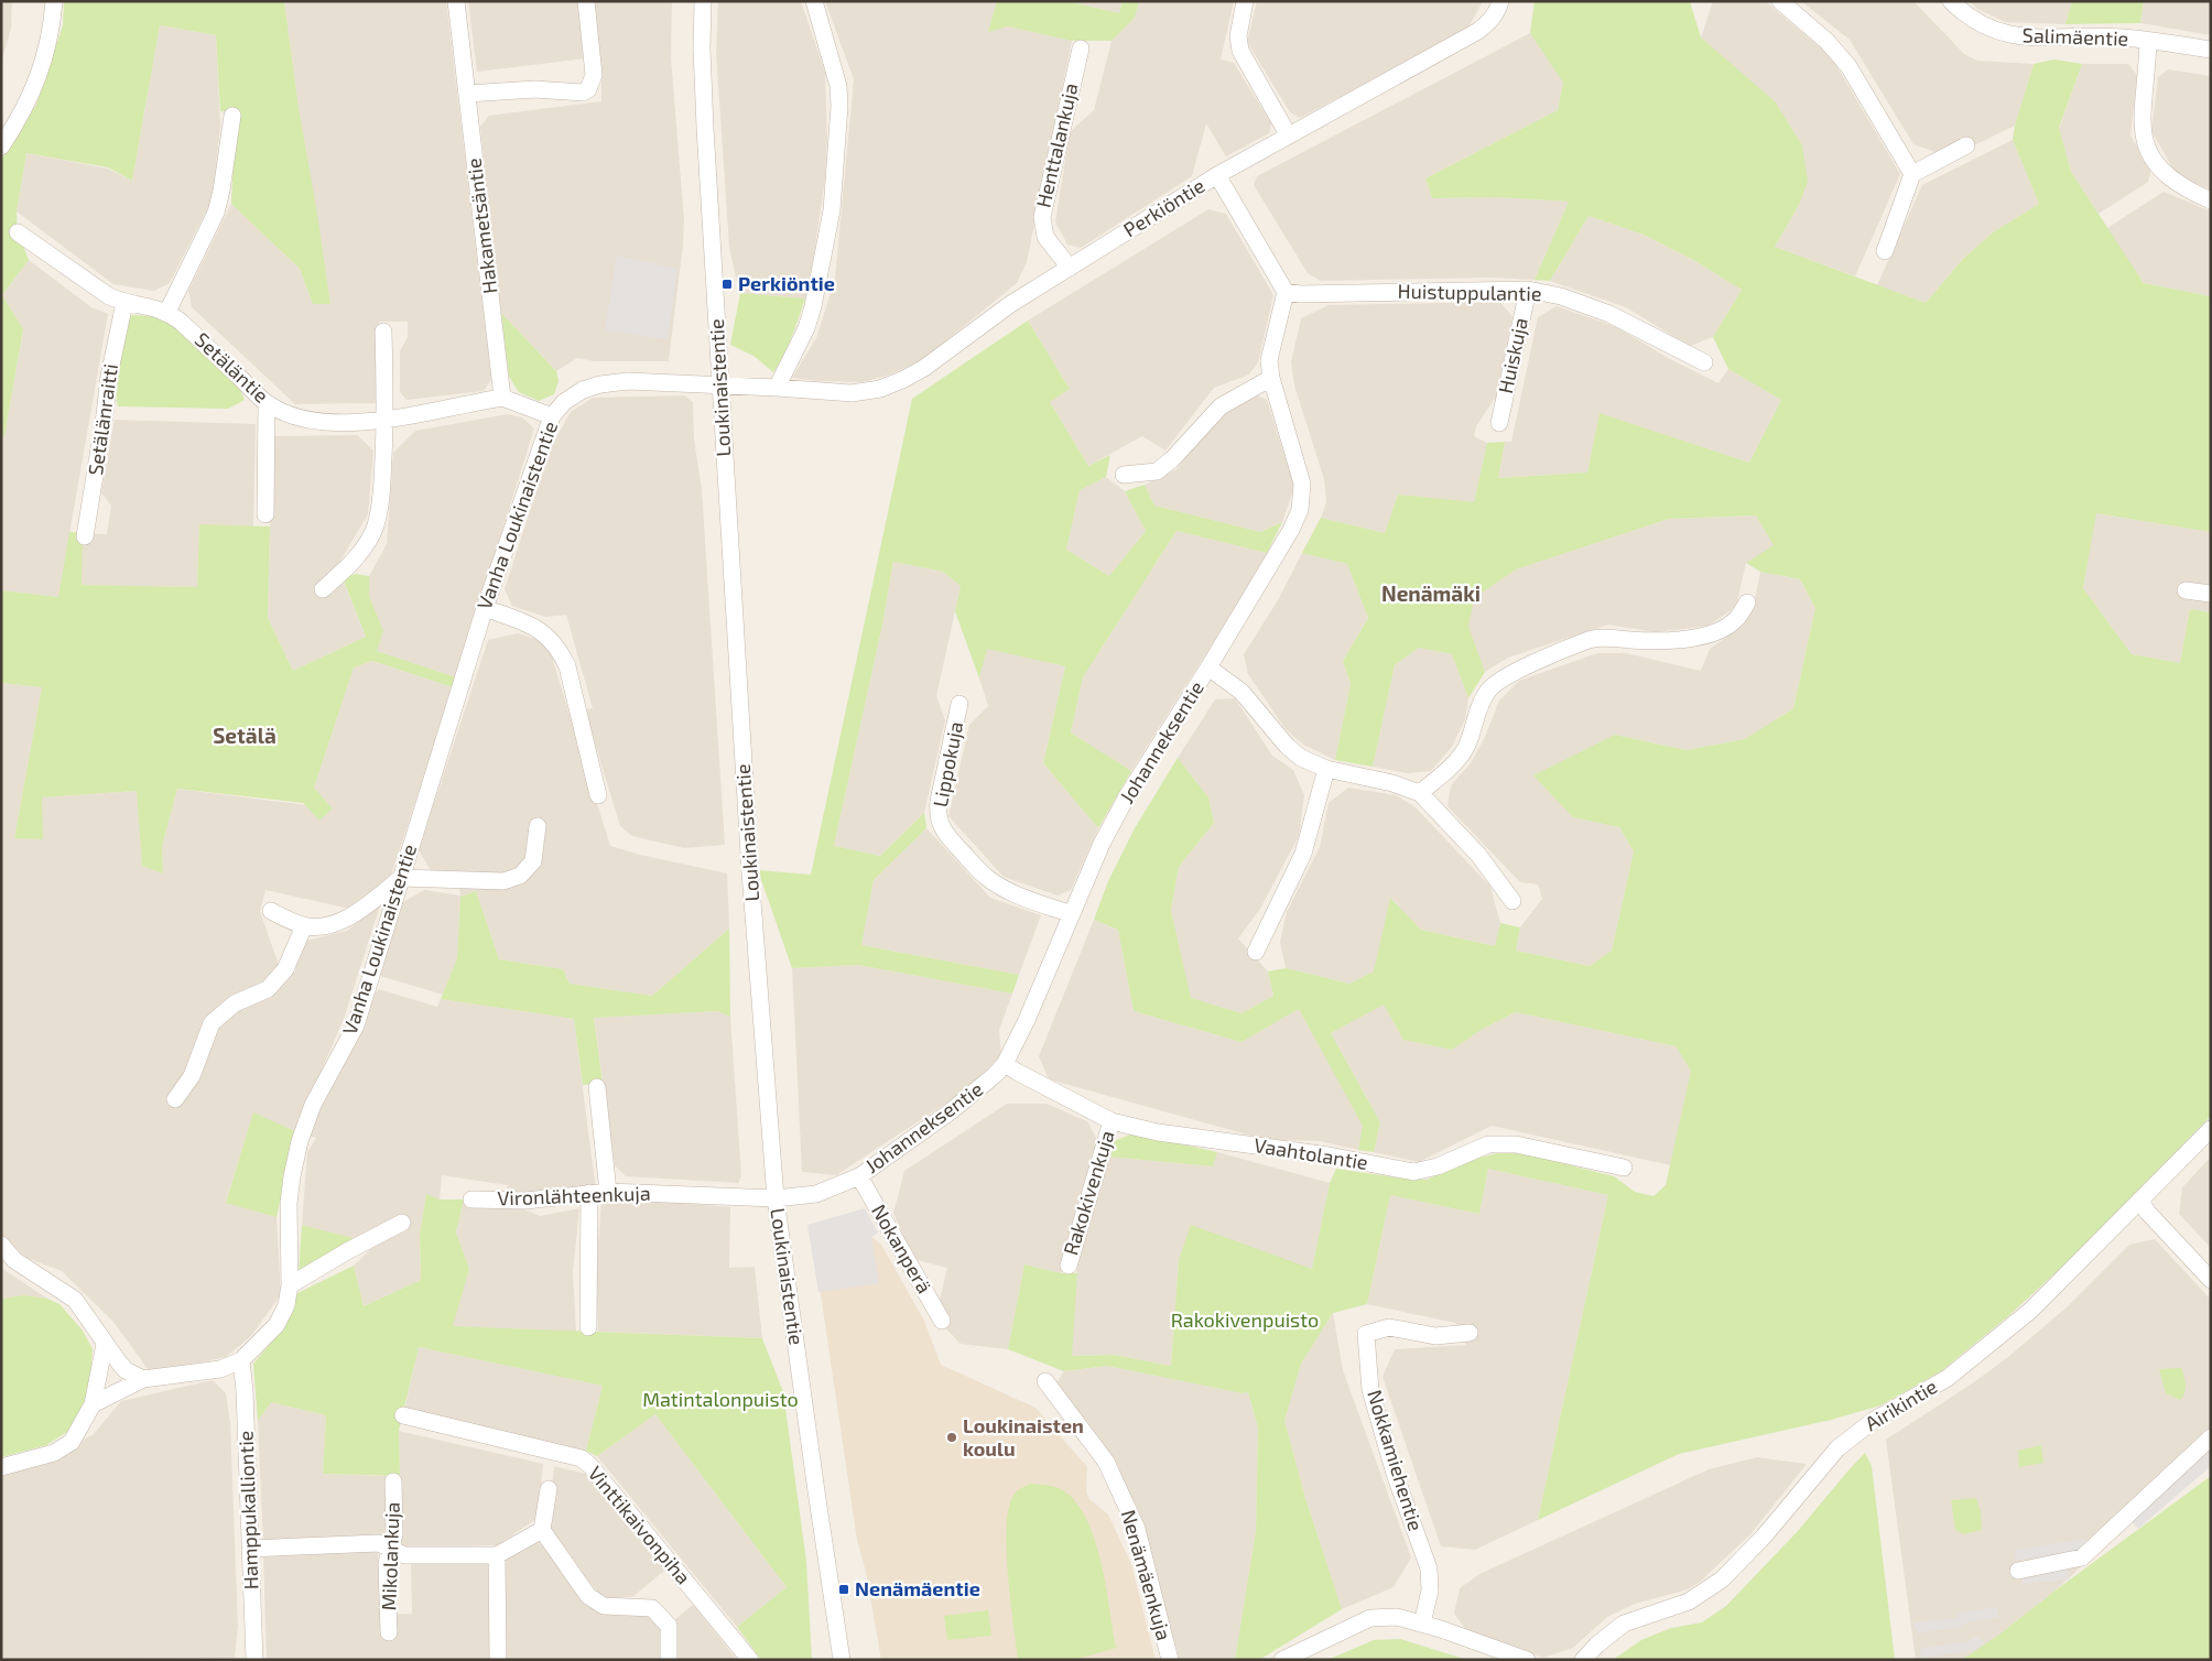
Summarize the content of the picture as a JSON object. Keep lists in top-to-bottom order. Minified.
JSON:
{"streets":{"street":["Salimäentie","Henttalankuja","Perkiöntie","Hakametsäntie","Huistuppulantie","Huiskuja","Setäläntie","Loukinaistentie","Setälänraitti","Vanha Loukinaistentie","Johanneksentie","Lippokuja","Vaahtolantie","Rakokivenkuja","Vironlähteenkuja","Nokanperä","Airikintie","Nokkamiehentie","Hamppukalliontie","Vinttikaivonpiha","Mikolankuja","Nenämäenkuja"]},"crossings":[["Henttalankuja","Perkiöntie"],["Perkiöntie","Loukinaistentie"],["Perkiöntie","Vanha Loukinaistentie"],["Hakametsäntie","Setäläntie"],["Huistuppulantie","Huiskuja"],["Huistuppulantie","Johanneksentie"],["Setäläntie","Setälänraitti"],["Loukinaistentie","Vanha Loukinaistentie"],["Loukinaistentie","Johanneksentie"],["Loukinaistentie","Vironlähteenkuja"],["Vanha Loukinaistentie","Hamppukalliontie"],["Johanneksentie","Lippokuja"],["Johanneksentie","Vaahtolantie"],["Johanneksentie","Vironlähteenkuja"],["Johanneksentie","Nokanperä"],["Vaahtolantie","Rakokivenkuja"]],"districts":["Nenämäki","Setälä"],"parks":["Rakokivenpuisto","Matintalonpuisto"],"places":{"transit":["Perkiöntie","Nenämäentie"],"other":["Loukinaisten koulu"]}}
